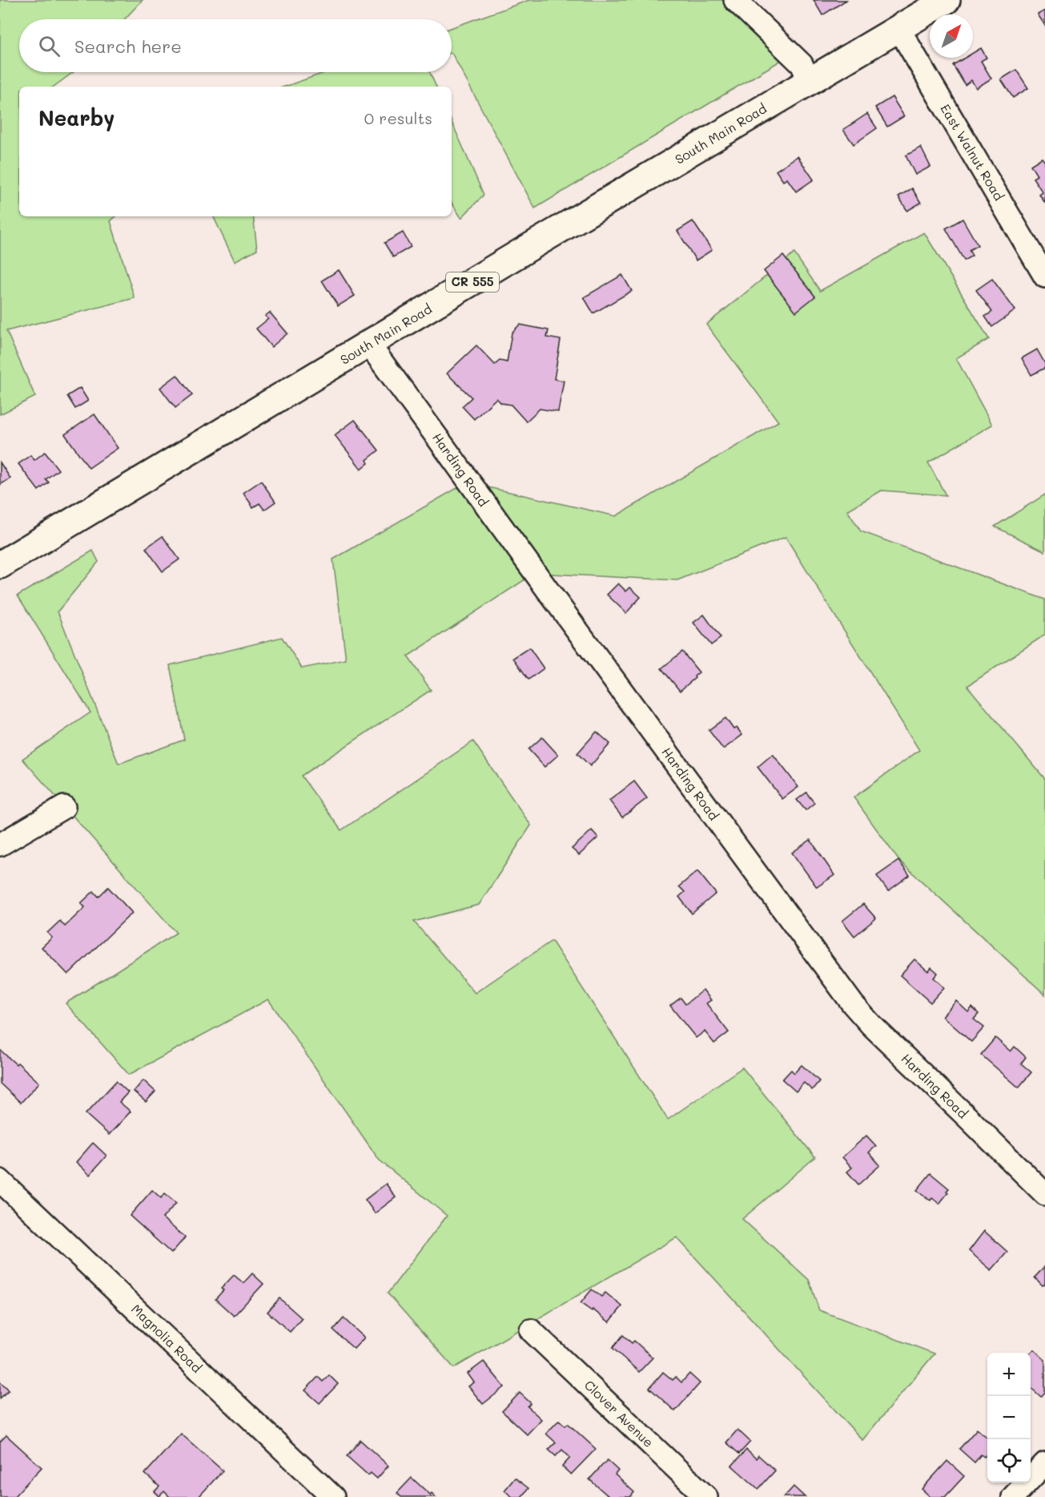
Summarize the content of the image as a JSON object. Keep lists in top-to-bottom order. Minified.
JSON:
{"streets":{"main road":["South Main Road","CR 555"],"street":["East Walnut Road","Harding Road","Magnolia Road","Clover Avenue"]},"crossings":[["South Main Road","East Walnut Road"],["South Main Road","Harding Road"]],"north":"top right","page":{"search":"Search here","heading":["Nearby","0 results"],"map_buttons":["+","−"]}}
